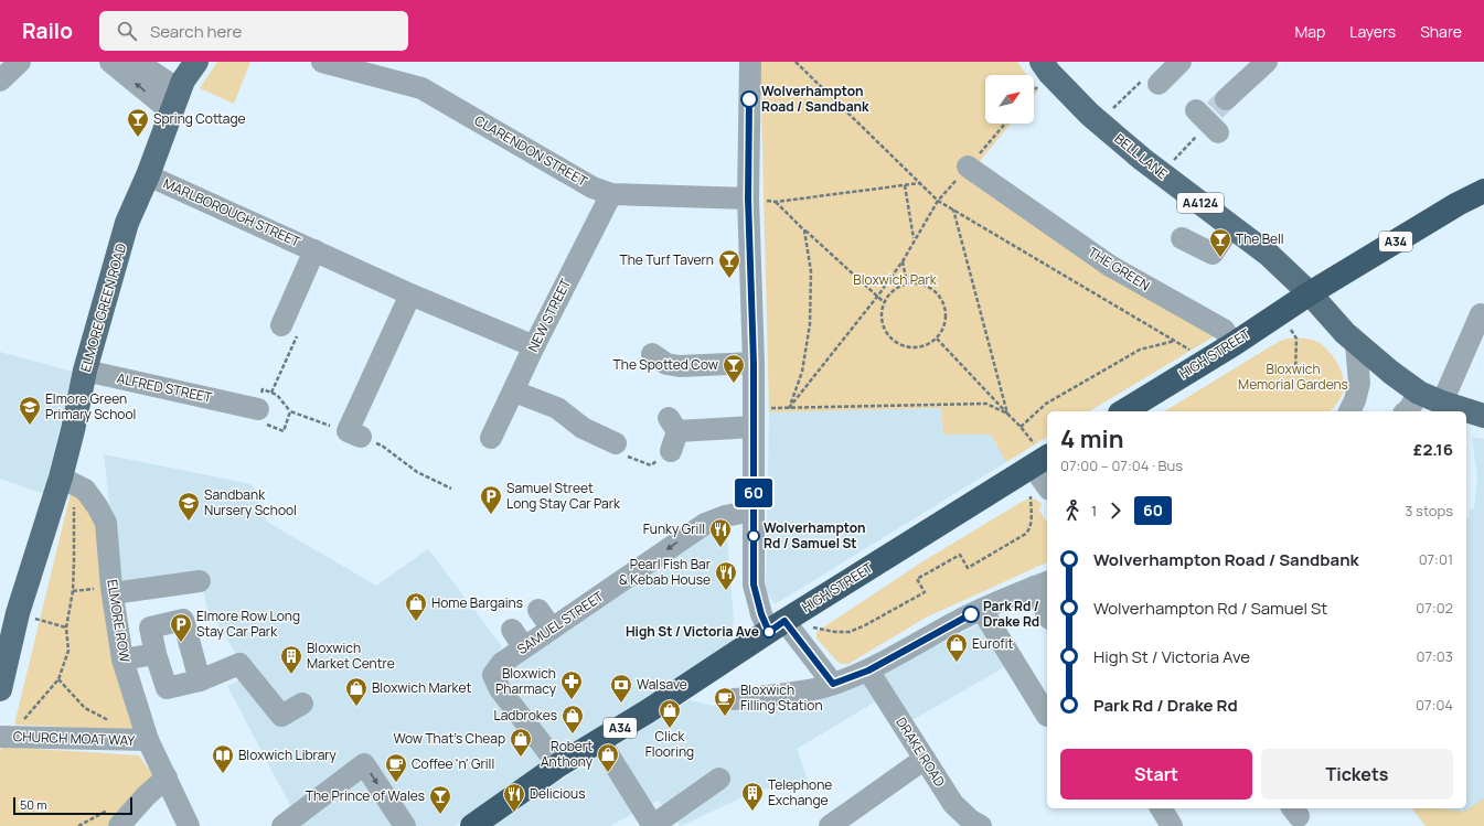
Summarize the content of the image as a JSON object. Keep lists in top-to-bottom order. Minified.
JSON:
{"streets":{"highway":["A34","HIGH STREET"],"main road":["BELL LANE","A4124","ELMORE GREEN ROAD"],"street":["CLARENDON STREET","MARLBOROUGH STREET","THE GREEN","NEW STREET","ALFRED STREET","ELMORE ROW","SAMUEL STREET","CHURCH MOAT WAY","DRAKE ROAD"]},"crossings":[["CLARENDON STREET","NEW STREET"],["BELL LANE","A4124"],["BELL LANE","A34"],["BELL LANE","HIGH STREET"],["A4124","A34"],["A4124","HIGH STREET"],["MARLBOROUGH STREET","ELMORE GREEN ROAD"],["MARLBOROUGH STREET","NEW STREET"],["A34","HIGH STREET"],["THE GREEN","HIGH STREET"],["ELMORE GREEN ROAD","ALFRED STREET"],["ELMORE GREEN ROAD","ELMORE ROW"],["HIGH STREET","SAMUEL STREET"],["ELMORE ROW","CHURCH MOAT WAY"]],"parks":["Bloxwich Park","Bloxwich Memorial Gardens"],"places":{"other":["Wolverhampton Road / Sandbank","Wolverhampton Rd / Samuel St","Park Rd / Drake Rd","High St / Victoria Ave"],"bar":["Spring Cottage","The Bell","The Turf Tavern","The Spotted Cow","The Prince of Wales"],"school or university":["Elmore Green Primary School","Sandbank Nursery School"],"parking":["Samuel Street Long Stay Car Park","Elmore Row Long Stay Car Park"],"restaurant":["Funky Grill","Pearl Fish Bar & Kebab House","Delicious"],"shop":["Home Bargains","Eurofit","Bloxwich Market","Click Flooring","Ladbrokes","Wow That's Cheap","Robert Anthony"],"building":["Bloxwich Market Centre","Telephone Exchange"],"pharmacy":["Bloxwich Pharmacy"],"bank":["Walsave"],"cafe":["Bloxwich Filling Station","Coffee 'n' Grill"],"library":["Bloxwich Library"]},"lines":["bus line 60"],"scale_bar":"50 m","north":"top right","page":{"header":"Railo","search":"Search here","nav":["Map","Layers","Share"],"on_map":"60","heading":["4 min","07:00 – 07:04 · Bus","£2.16"],"legs":["1","60","3 stops"],"list":[{"name":"Wolverhampton Road / Sandbank","value":"07:01"},{"name":"Wolverhampton Rd / Samuel St","value":"07:02"},{"name":"High St / Victoria Ave","value":"07:03"},{"name":"Park Rd / Drake Rd","value":"07:04"}],"buttons":["Start","Tickets"],"scale":"50 m"}}
